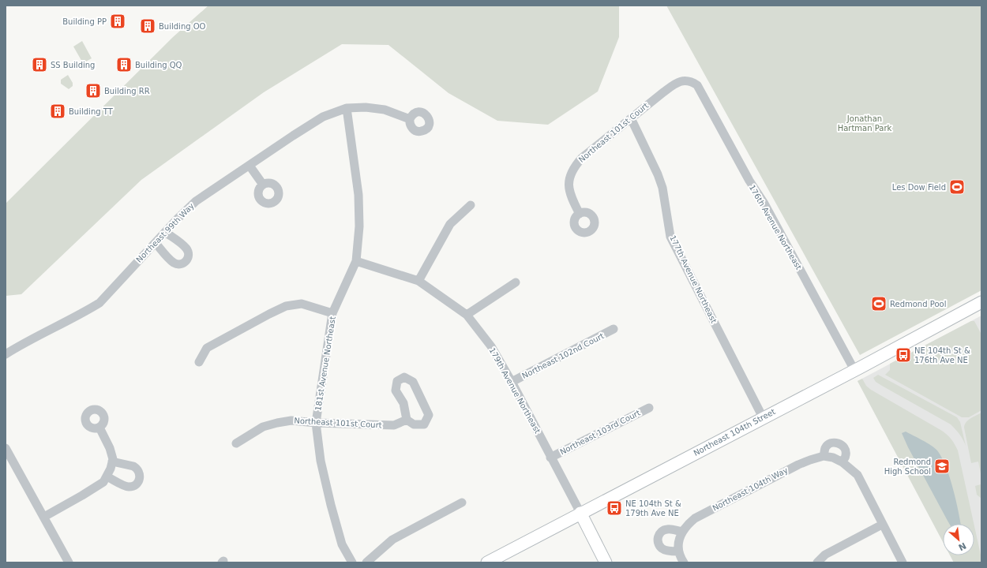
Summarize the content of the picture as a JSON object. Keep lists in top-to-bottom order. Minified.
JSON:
{"streets":{"street":["Northeast 101st Court","176th Avenue Northeast","Northeast 99th Way","177th Avenue Northeast","Northeast 102nd Court","181st Avenue Northeast","179th Avenue Northeast","Northeast 103rd Court","Northeast 104th Street","Northeast 104th Way"]},"crossings":[["Northeast 101st Court","176th Avenue Northeast"],["Northeast 101st Court","177th Avenue Northeast"],["Northeast 101st Court","181st Avenue Northeast"],["176th Avenue Northeast","Northeast 104th Street"],["Northeast 99th Way","181st Avenue Northeast"],["177th Avenue Northeast","Northeast 104th Street"],["Northeast 102nd Court","179th Avenue Northeast"],["181st Avenue Northeast","179th Avenue Northeast"],["179th Avenue Northeast","Northeast 103rd Court"],["179th Avenue Northeast","Northeast 104th Street"]],"parks":["Jonathan Hartman Park"],"places":{"building":["Building PP","Building OO","SS Building","Building QQ","Building RR","Building TT"],"sports":["Les Dow Field","Redmond Pool"],"bus stop":["NE 104th St & 176th Ave NE","NE 104th St & 179th Ave NE"],"school or university":["Redmond High School"]},"north":"bottom right"}
